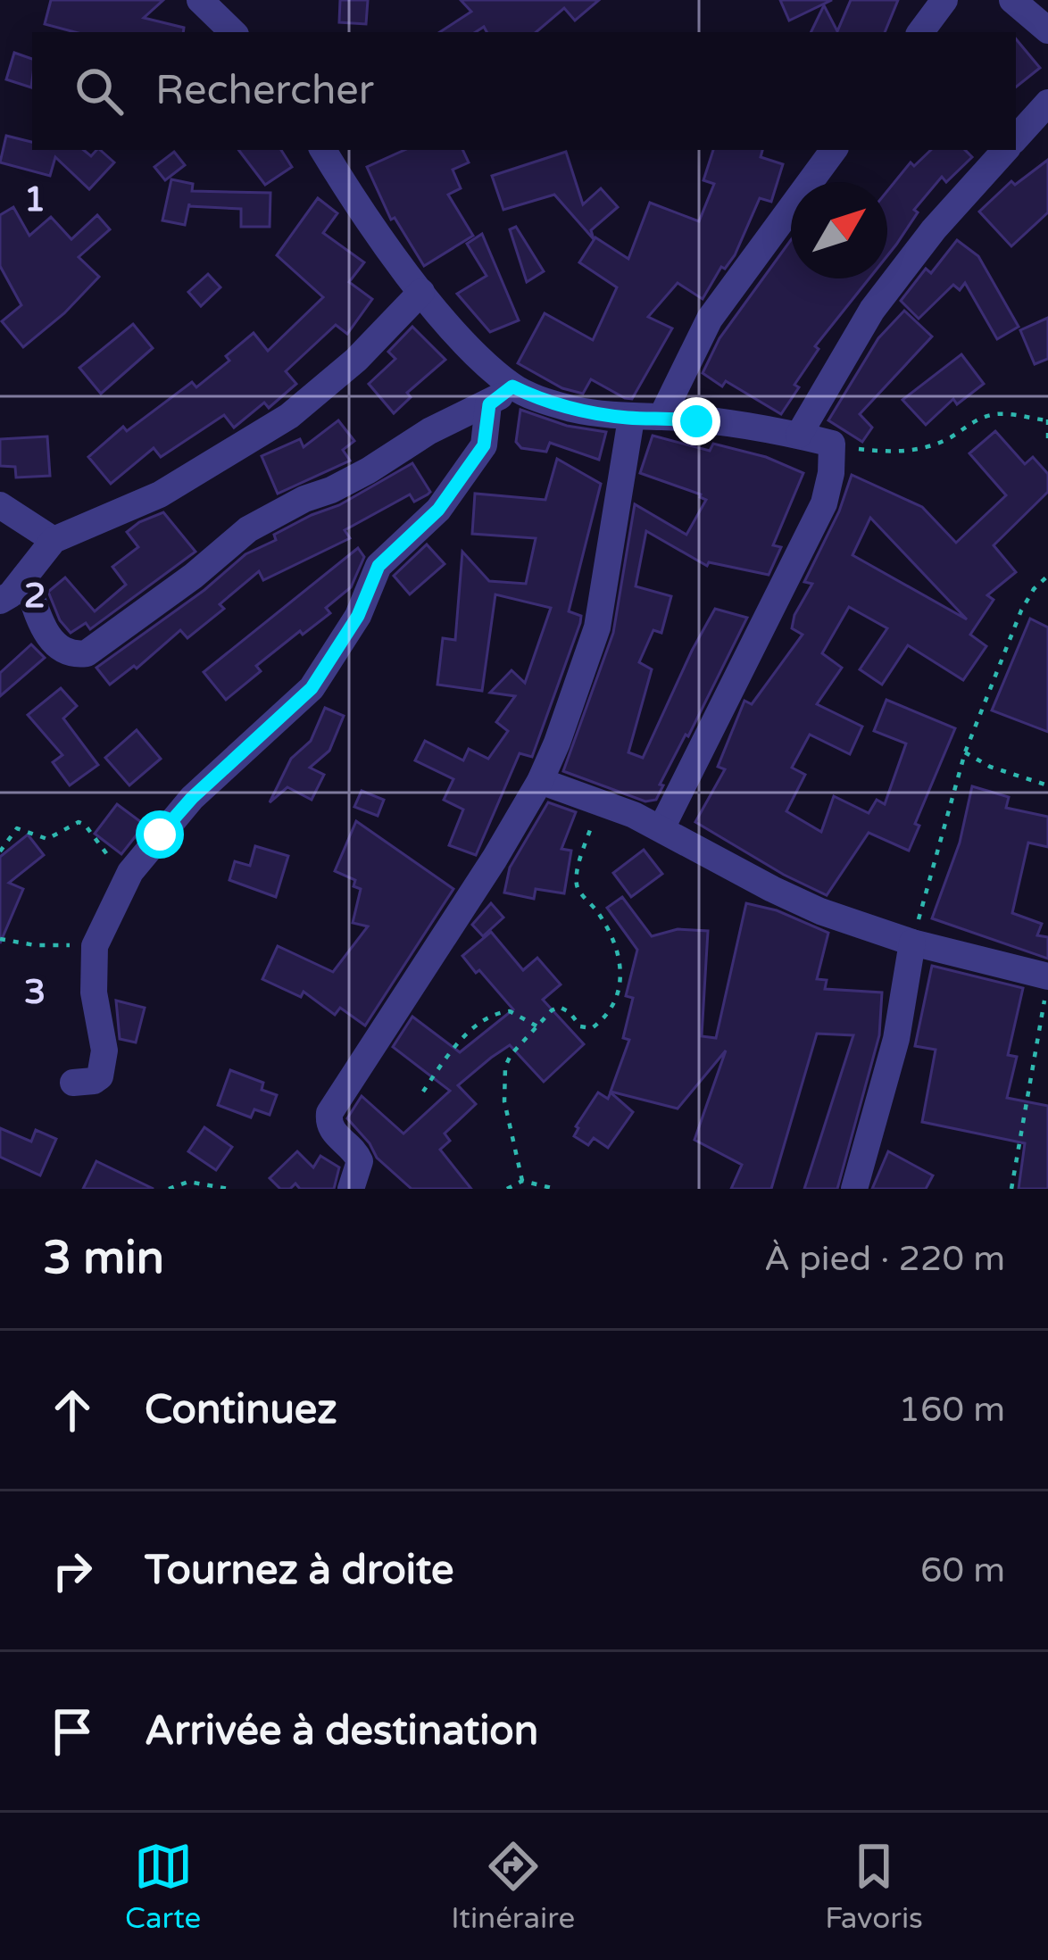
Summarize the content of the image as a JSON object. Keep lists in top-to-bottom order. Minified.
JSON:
{"north":"top right","page":{"search":"Rechercher","heading":["3 min","À pied · 220 m"],"list":[["Continuez","160 m"],["Tournez à droite","60 m"],"Arrivée à destination"],"nav":["Carte","Itinéraire","Favoris"]},"grid":{"rows":["1","2","3"]}}
